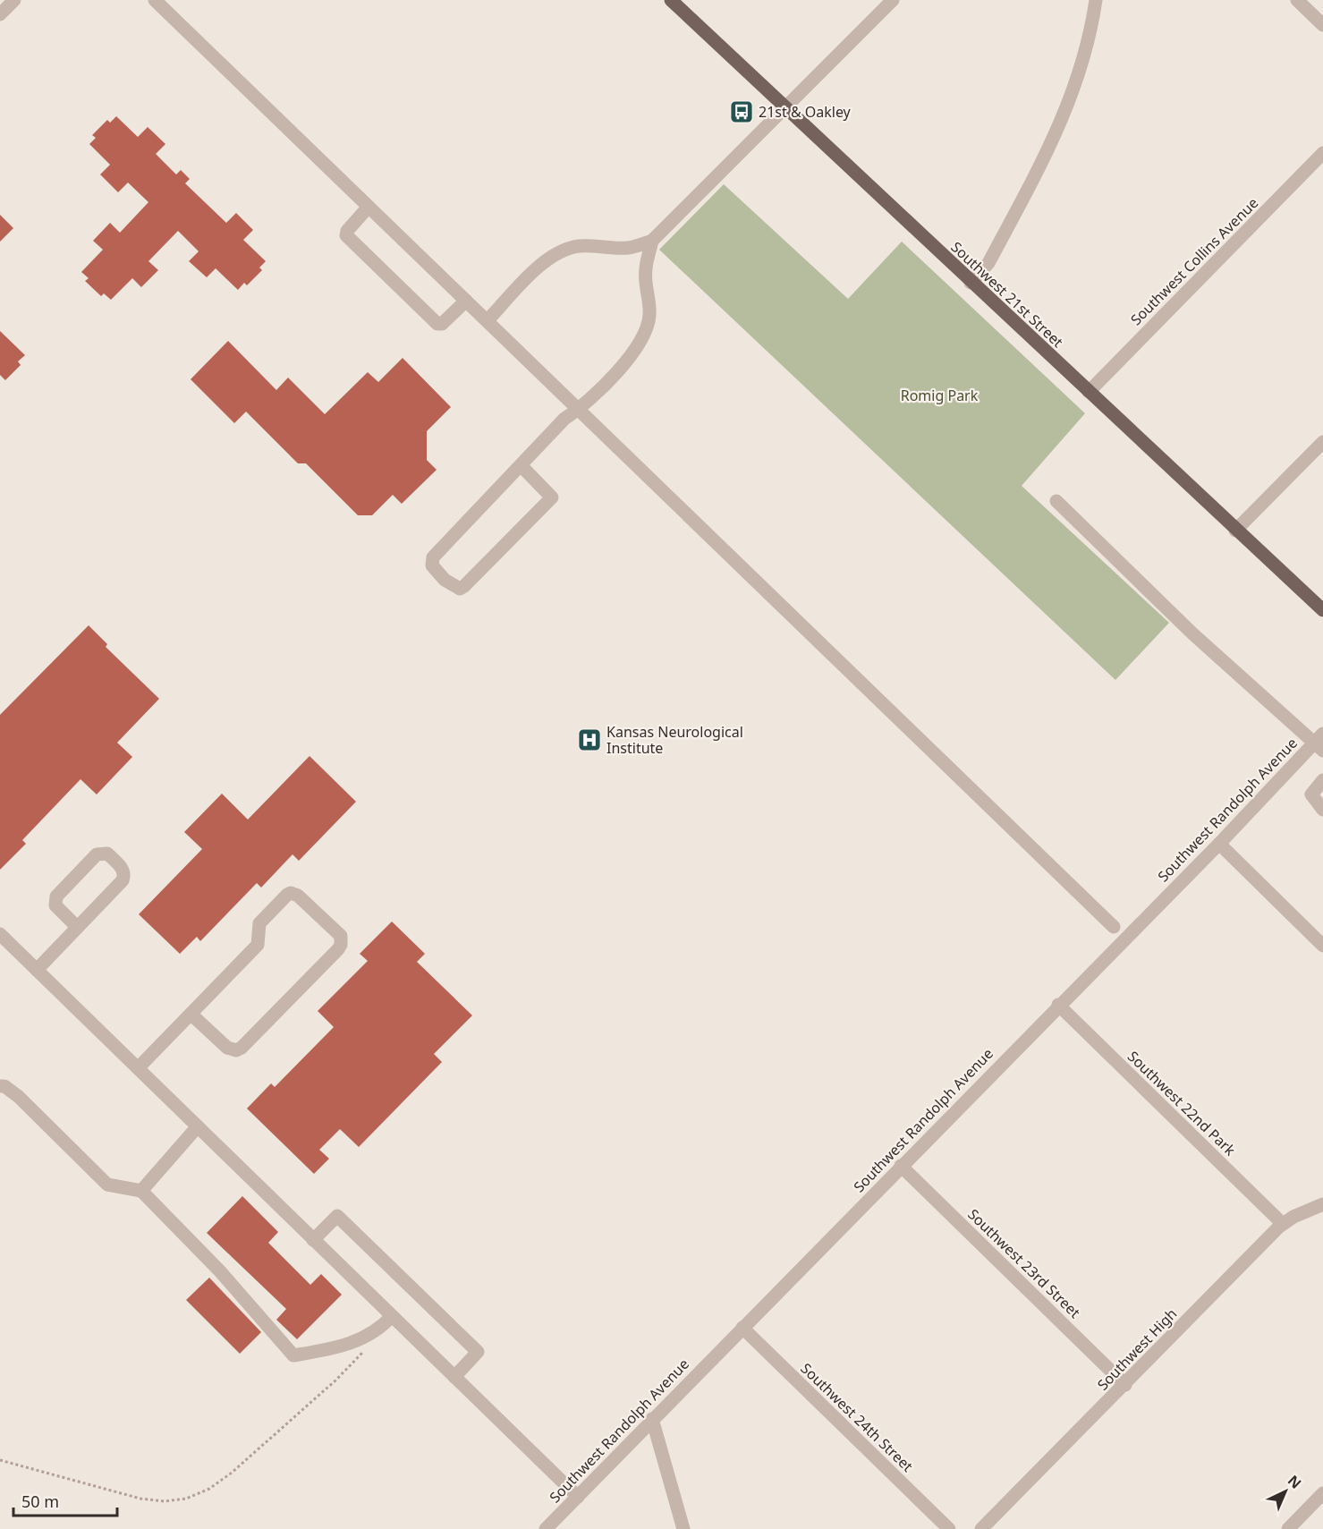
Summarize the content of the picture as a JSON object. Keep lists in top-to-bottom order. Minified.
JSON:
{"streets":{"main road":["Southwest 21st Street"],"street":["Southwest Collins Avenue","Southwest Randolph Avenue","Southwest 22nd Park","Southwest 23rd Street","Southwest High","Southwest 24th Street"]},"crossings":[["Southwest Collins Avenue","Southwest 21st Street"],["Southwest Randolph Avenue","Southwest 22nd Park"],["Southwest Randolph Avenue","Southwest 23rd Street"],["Southwest Randolph Avenue","Southwest 24th Street"],["Southwest 22nd Park","Southwest High"],["Southwest 23rd Street","Southwest High"]],"parks":["Romig Park"],"places":{"bus stop":["21st & Oakley"],"hospital":["Kansas Neurological Institute"]},"scale_bar":"50 m","north":"top right"}
